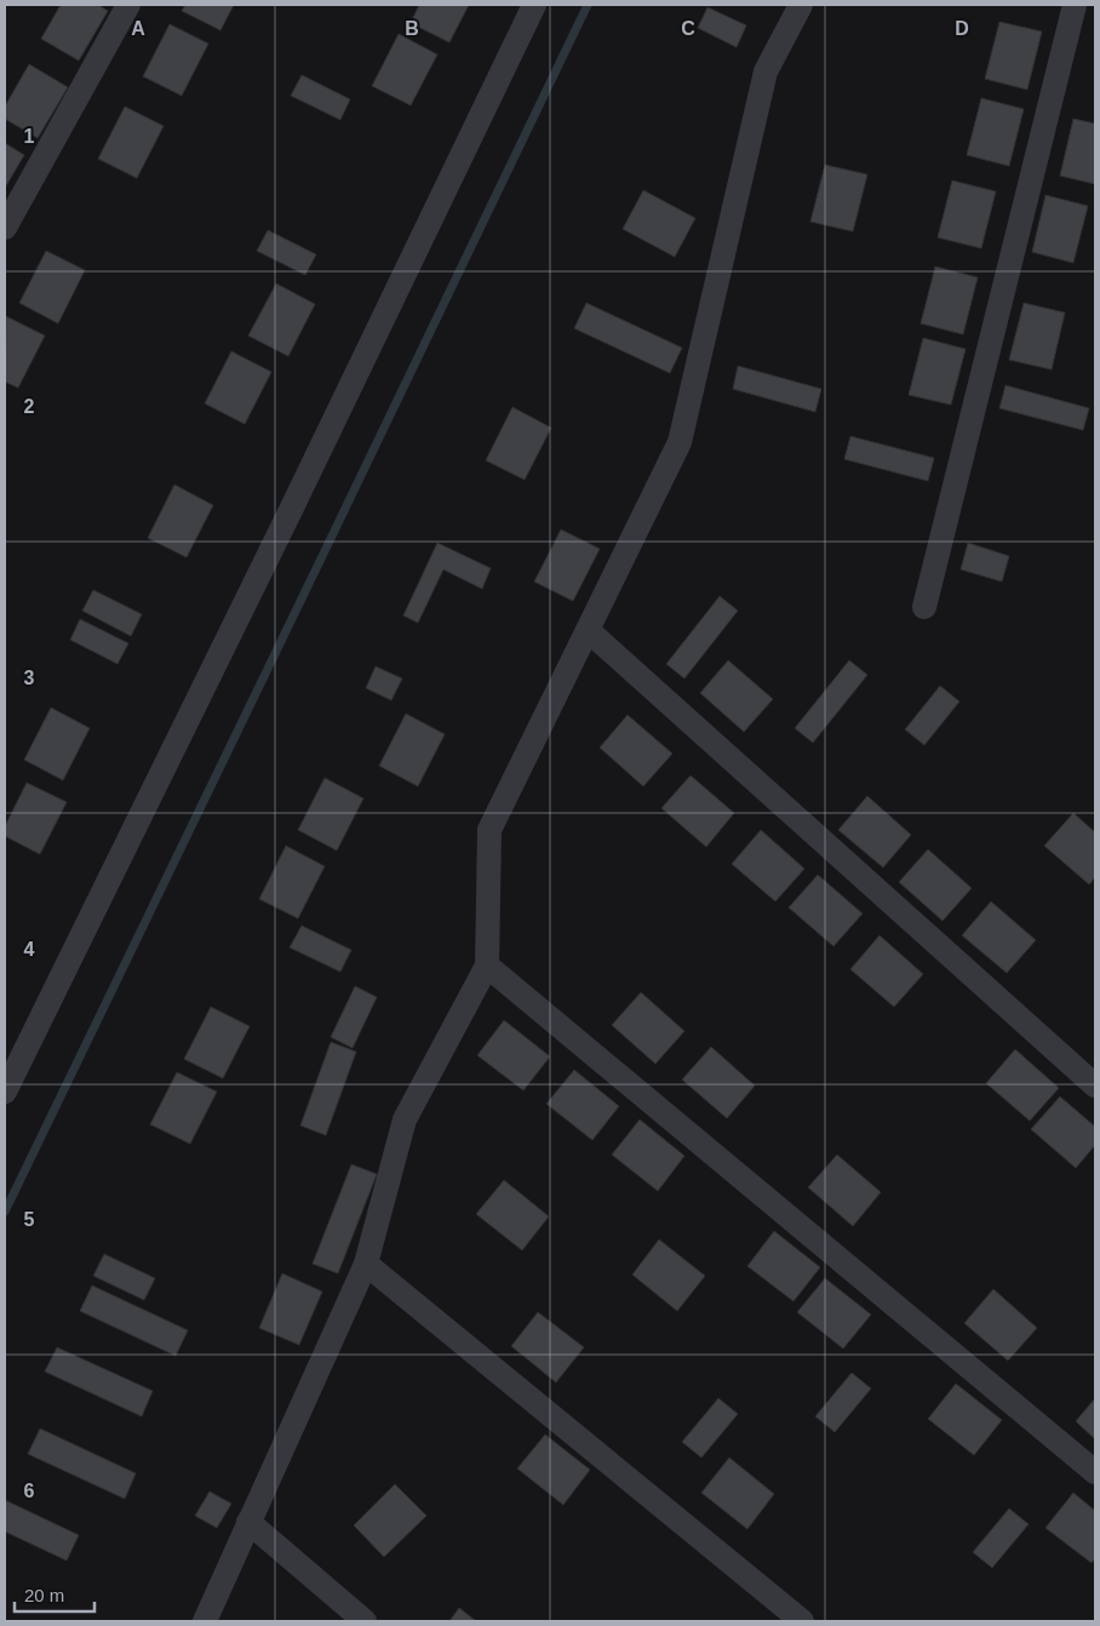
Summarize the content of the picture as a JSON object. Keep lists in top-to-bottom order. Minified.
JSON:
{"scale_bar":"20 m","grid":{"columns":["A","B","C","D"],"rows":["1","2","3","4","5","6"]}}
